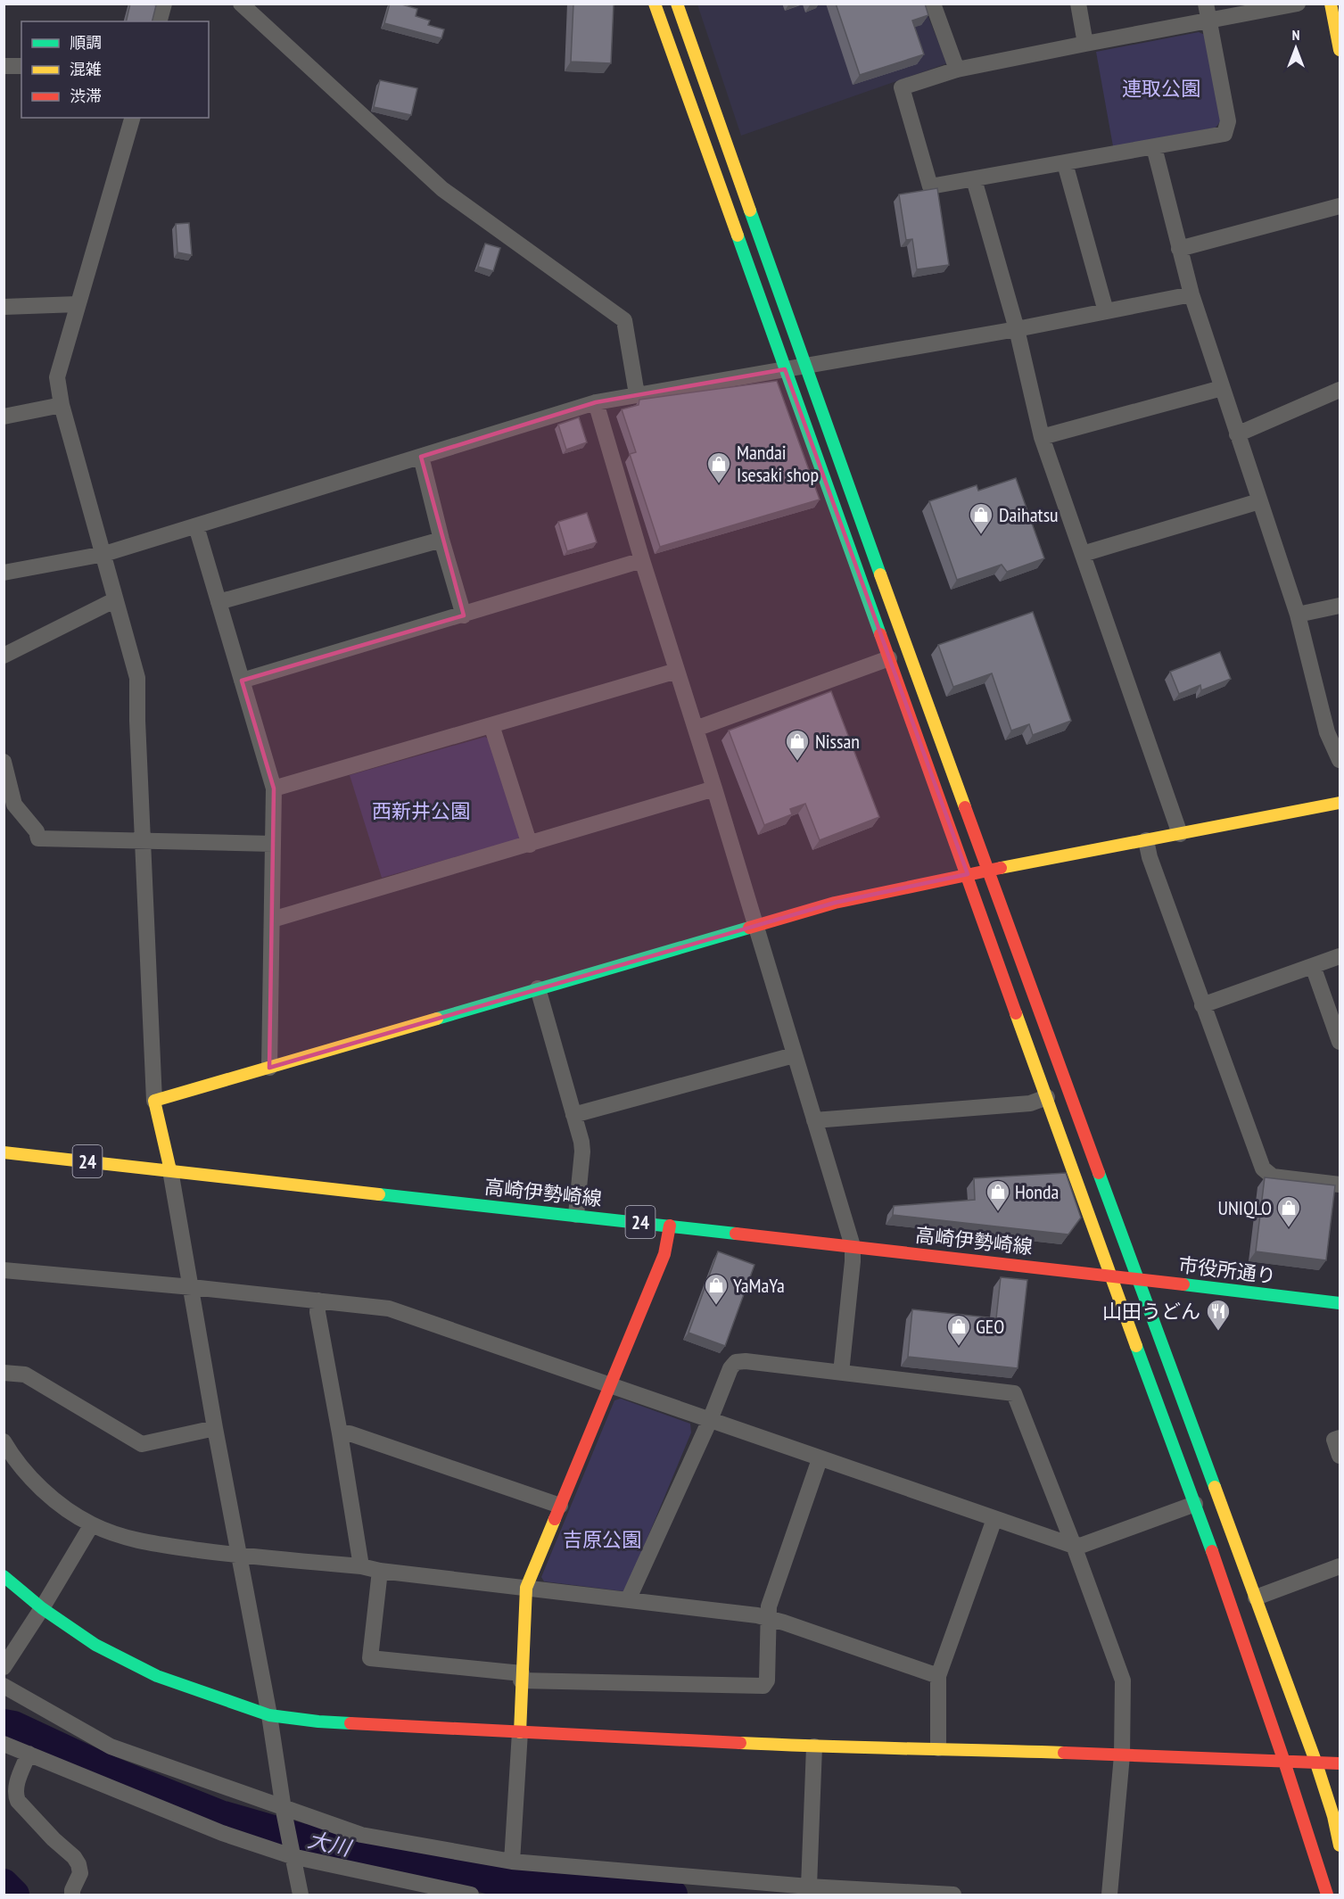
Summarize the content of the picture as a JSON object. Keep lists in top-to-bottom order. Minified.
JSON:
{"streets":{"street":["24","高崎伊勢崎線","市役所通り"]},"crossings":[["高崎伊勢崎線","市役所通り"]],"water":["大川"],"parks":["連取公園","西新井公園","吉原公園"],"places":{"shop":["Mandai Isesaki shop","Daihatsu","Nissan","Honda","UNIQLO","YaMaYa","GEO"],"restaurant":["山田うどん"]},"legend":["順調","混雑","渋滞"],"north":"top"}
